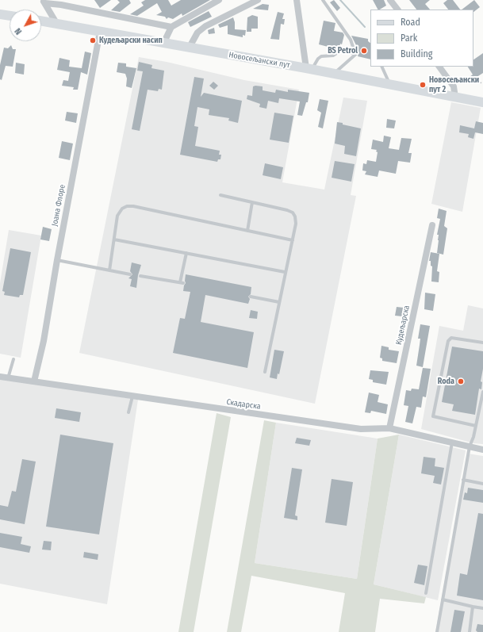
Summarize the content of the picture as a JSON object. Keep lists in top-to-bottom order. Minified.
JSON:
{"streets":{"main road":["Новосељански пут"],"street":["Јоана Флоре","Кудељарска","Скадарска"]},"crossings":[["Новосељански пут","Јоана Флоре"],["Јоана Флоре","Скадарска"],["Кудељарска","Скадарска"]],"places":["Кудељарски насип","BS Petrol","Новосељански пут 2","Roda"],"legend":["Road","Park","Building"],"north":"bottom left"}
